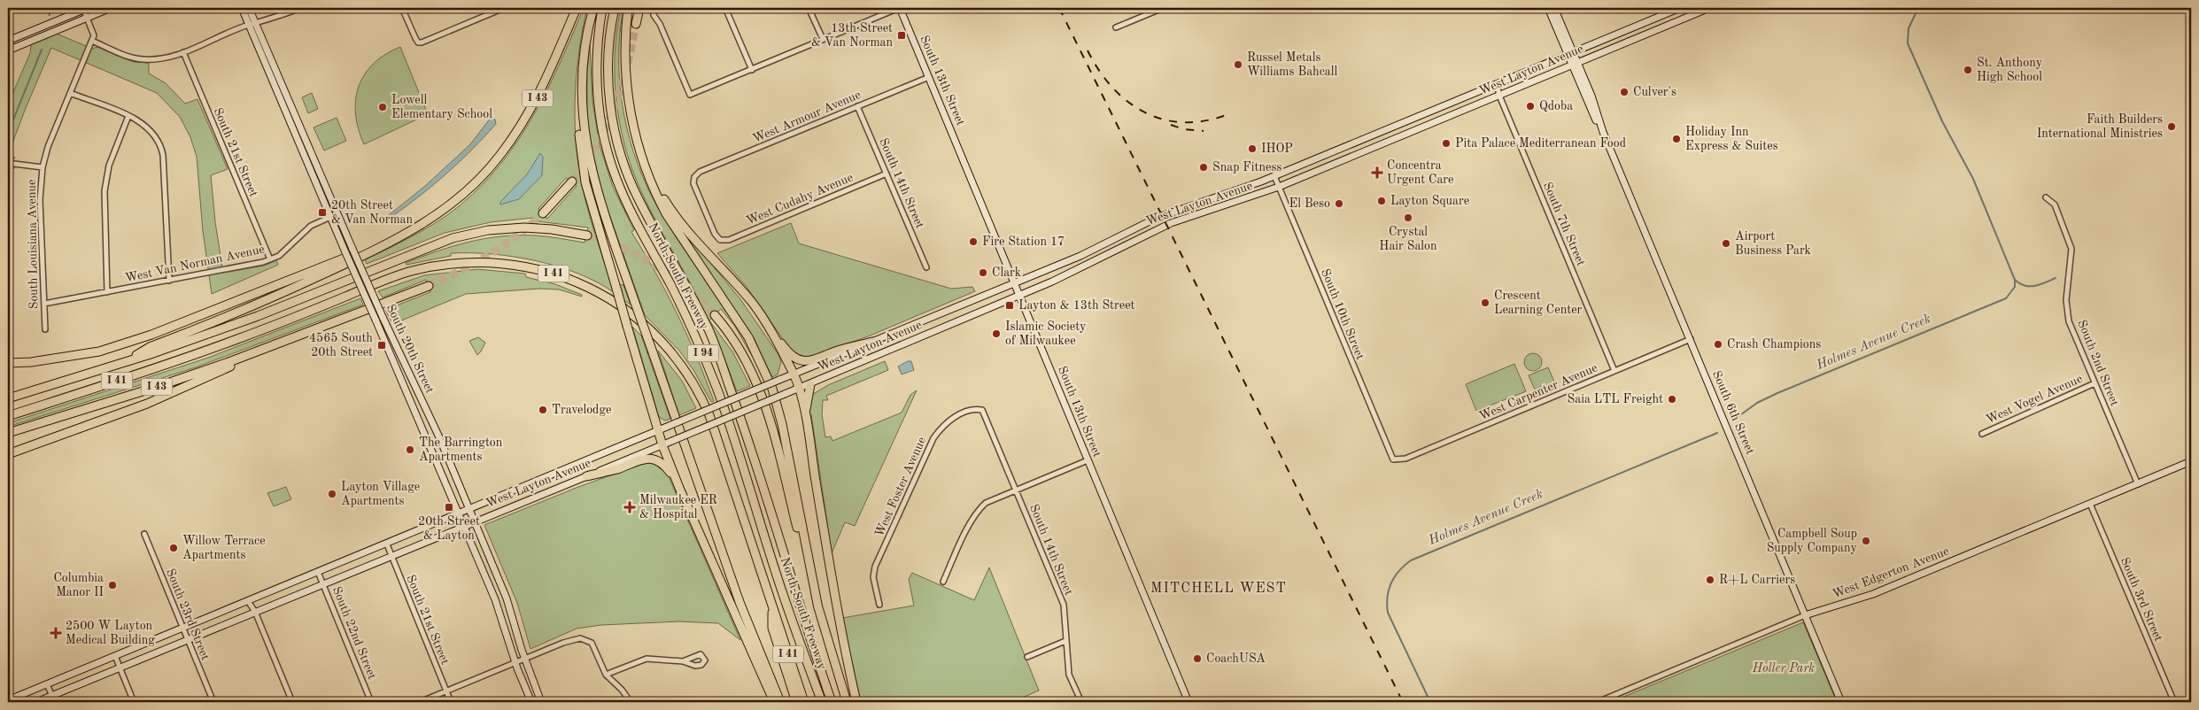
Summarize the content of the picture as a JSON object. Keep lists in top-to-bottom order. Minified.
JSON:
{"streets":{"highway":["I 43","I 41","North-South Freeway","I 94"],"street":["West Layton Avenue","South 13th Street","West Armour Avenue","South 21st Street","South 14th Street","West Cudahy Avenue","South 7th Street","South Louisiana Avenue","West Van Norman Avenue","South 10th Street","South 20th Street","South 2nd Street","West Carpenter Avenue","West Vogel Avenue","South 6th Street","West Foster Avenue","West Edgerton Avenue","South 3rd Street","South 23rd Street","South 22nd Street"]},"crossings":[["West Layton Avenue","South 13th Street"],["West Layton Avenue","South 21st Street"],["West Layton Avenue","South 7th Street"],["West Layton Avenue","South 10th Street"],["West Layton Avenue","South 20th Street"],["West Layton Avenue","South 6th Street"],["West Layton Avenue","South 23rd Street"],["West Layton Avenue","South 22nd Street"],["South 13th Street","West Armour Avenue"],["I 43","I 41"],["West Armour Avenue","South 14th Street"],["West Armour Avenue","West Cudahy Avenue"],["South 21st Street","West Van Norman Avenue"],["South 14th Street","West Cudahy Avenue"],["South 14th Street","West Foster Avenue"],["South 7th Street","West Carpenter Avenue"],["South Louisiana Avenue","West Van Norman Avenue"],["West Van Norman Avenue","South 20th Street"],["South 10th Street","West Carpenter Avenue"],["South 2nd Street","West Vogel Avenue"],["South 2nd Street","West Edgerton Avenue"],["West Carpenter Avenue","South 6th Street"],["South 6th Street","West Edgerton Avenue"],["West Edgerton Avenue","South 3rd Street"]],"districts":["MITCHELL WEST"],"water":["Holmes Avenue Creek"],"parks":["Holler Park"],"places":{"transit":["13th Street & Van Norman","20th Street & Van Norman","Layton & 13th Street","4565 South 20th Street","20th Street & Layton"],"other":["Russel Metals Williams Bahcall","St. Anthony High School","Culver's","Qdoba","Lowell Elementary School","Faith Builders International Ministries","Holiday Inn Express & Suites","Pita Palace Mediterranean Food","IHOP","Snap Fitness","Layton Square","El Beso","Crystal Hair Salon","Fire Station 17","Airport Business Park","Clark","Crescent Learning Center","Islamic Society of Milwaukee","Crash Champions","Saia LTL Freight","Travelodge","The Barrington Apartments","Layton Village Apartments","Campbell Soup Supply Company","Willow Terrace Apartments","R+L Carriers","Columbia Manor II","CoachUSA"],"health":["Concentra Urgent Care","Milwaukee ER & Hospital","2500 W Layton Medical Building"]}}
